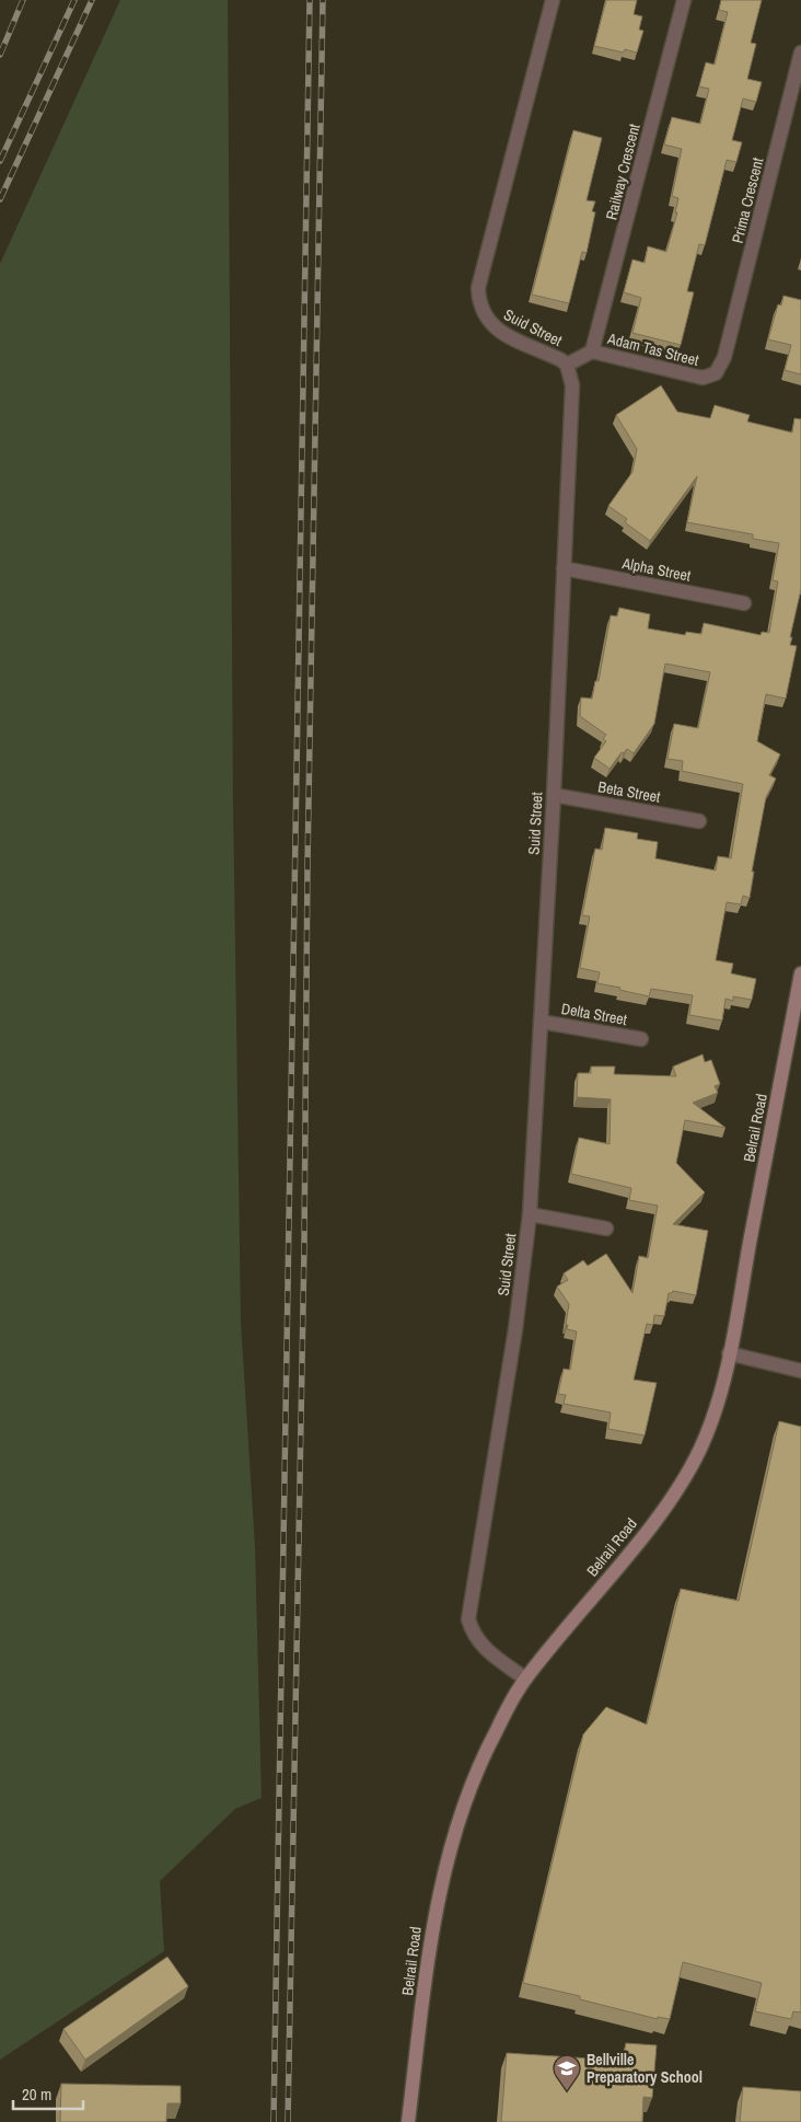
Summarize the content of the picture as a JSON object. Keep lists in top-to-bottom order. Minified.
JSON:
{"streets":{"street":["Railway Crescent","Prima Crescent","Suid Street","Adam Tas Street","Alpha Street","Beta Street","Delta Street","Belrail Road"]},"crossings":[["Railway Crescent","Adam Tas Street"],["Prima Crescent","Adam Tas Street"],["Suid Street","Adam Tas Street"],["Suid Street","Alpha Street"],["Suid Street","Beta Street"],["Suid Street","Delta Street"],["Suid Street","Belrail Road"]],"places":{"school or university":["Bellville Preparatory School"]},"scale_bar":"20 m"}
